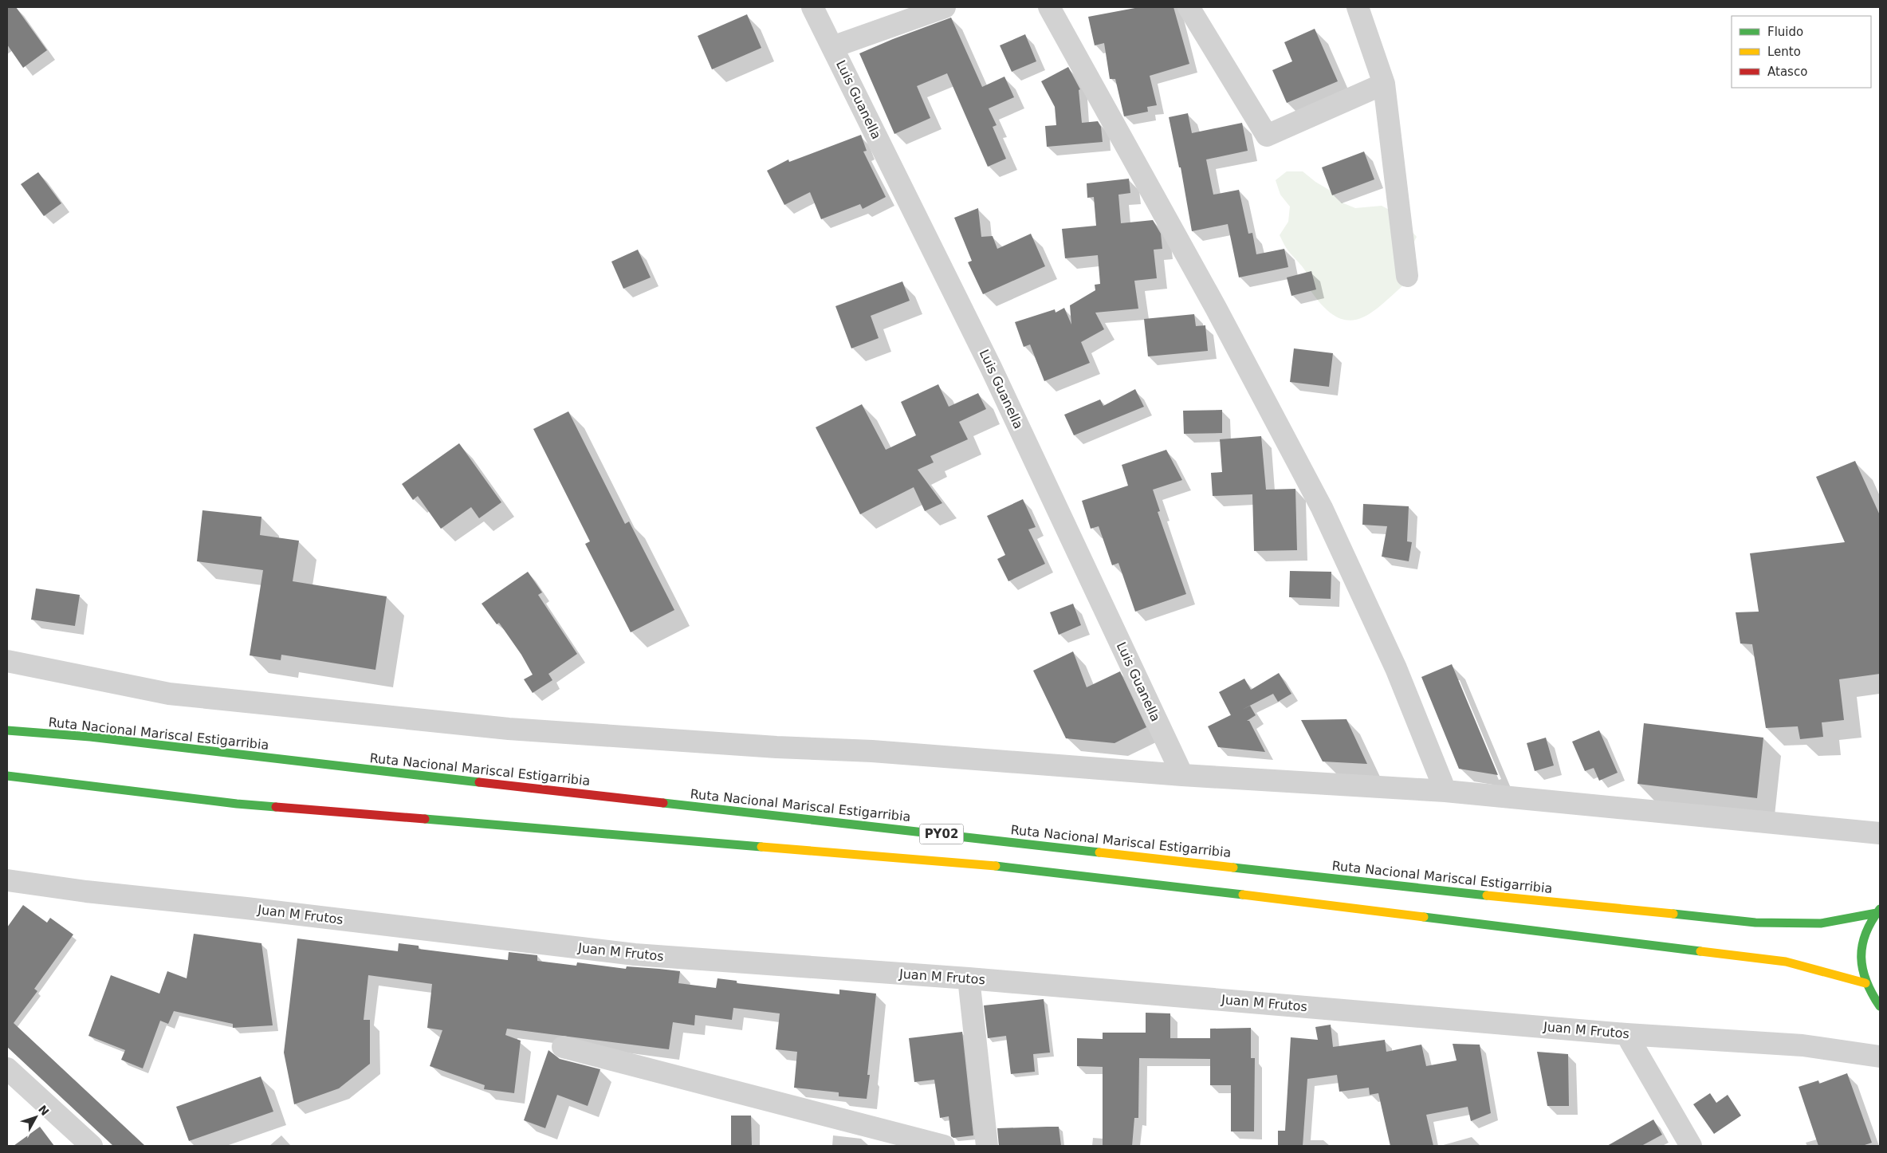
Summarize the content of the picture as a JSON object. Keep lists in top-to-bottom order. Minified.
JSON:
{"streets":{"highway":["Ruta Nacional Mariscal Estigarribia","PY02"],"street":["Luis Guanella","Juan M Frutos"]},"crossings":[["Ruta Nacional Mariscal Estigarribia","PY02"]],"legend":["Fluido","Lento","Atasco"],"north":"top right"}
